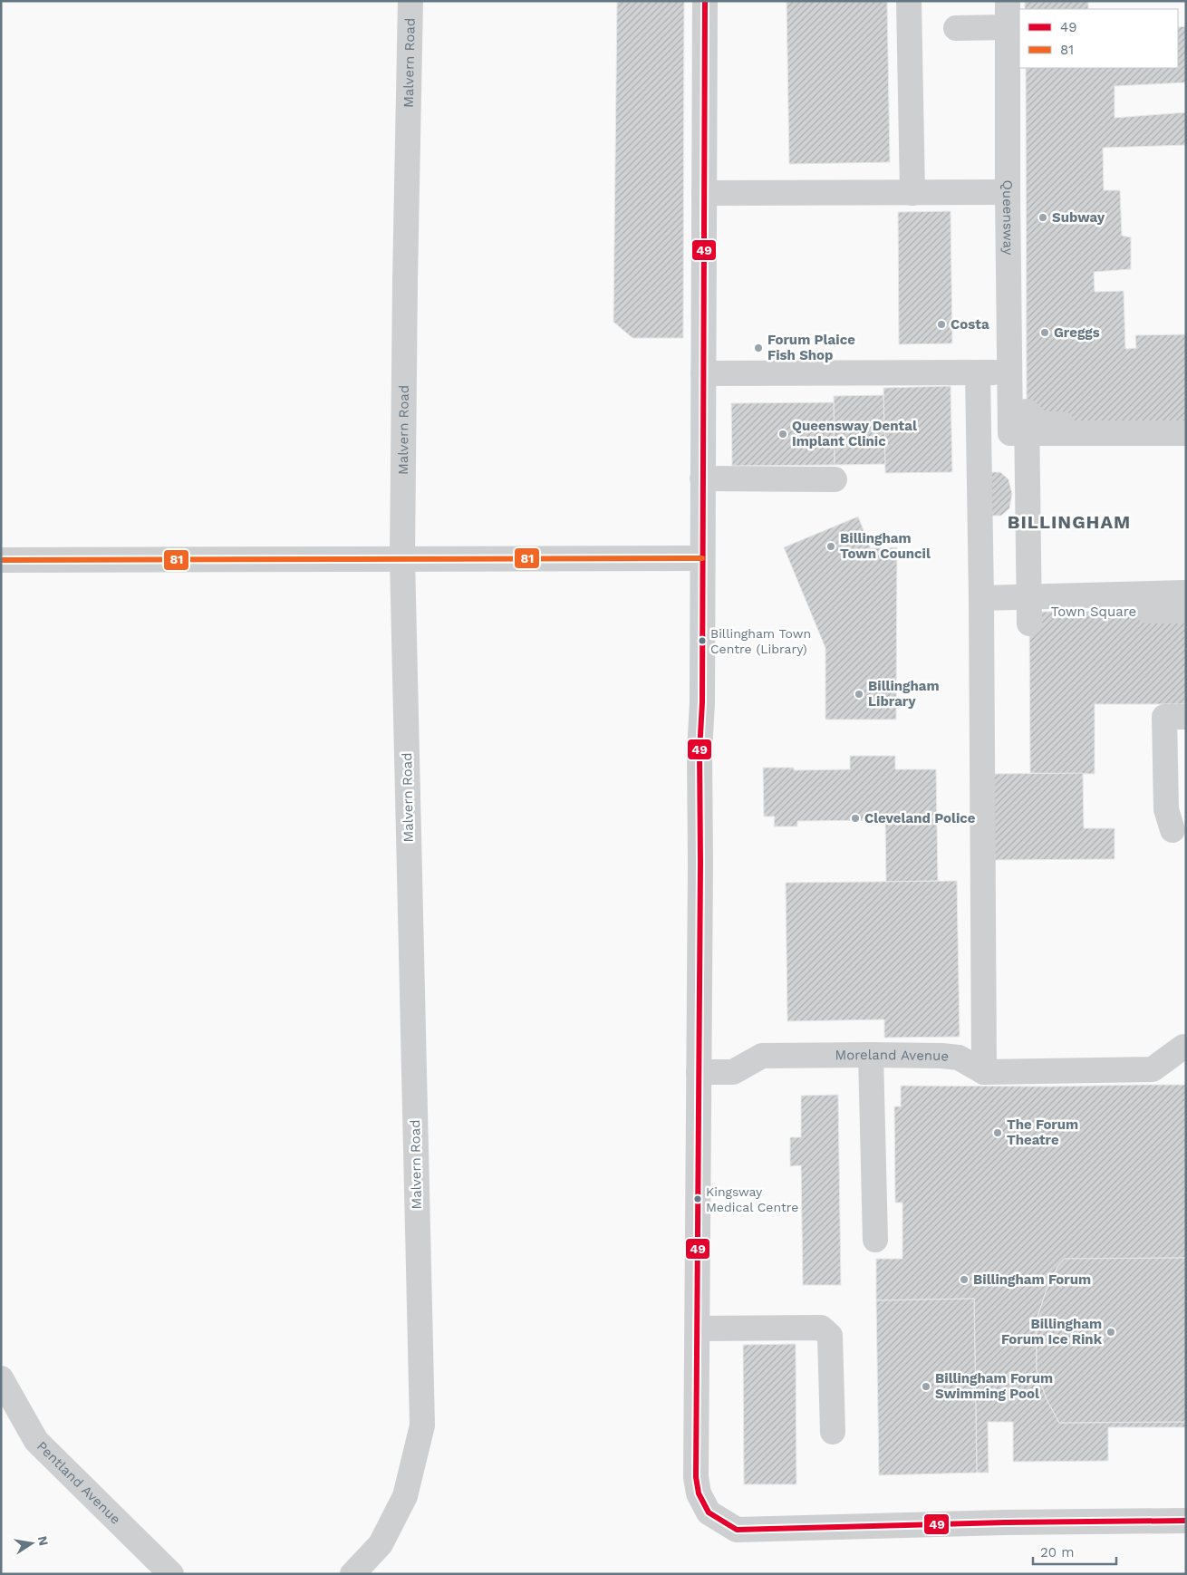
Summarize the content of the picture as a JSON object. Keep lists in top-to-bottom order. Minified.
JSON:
{"streets":{"street":["Malvern Road","Queensway","Town Square","Moreland Avenue","Pentland Avenue"]},"crossings":[["Queensway","Town Square"]],"districts":["BILLINGHAM"],"places":["Subway","Costa","Greggs","Forum Plaice Fish Shop","Queensway Dental Implant Clinic","Billingham Town Council","Billingham Town Centre (Library)","Billingham Library","Cleveland Police","The Forum Theatre","Kingsway Medical Centre","Billingham Forum","Billingham Forum Ice Rink","Billingham Forum Swimming Pool"],"lines":["transit line 49","transit line 81"],"legend":["49","81"],"scale_bar":"20 m","north":"right"}
